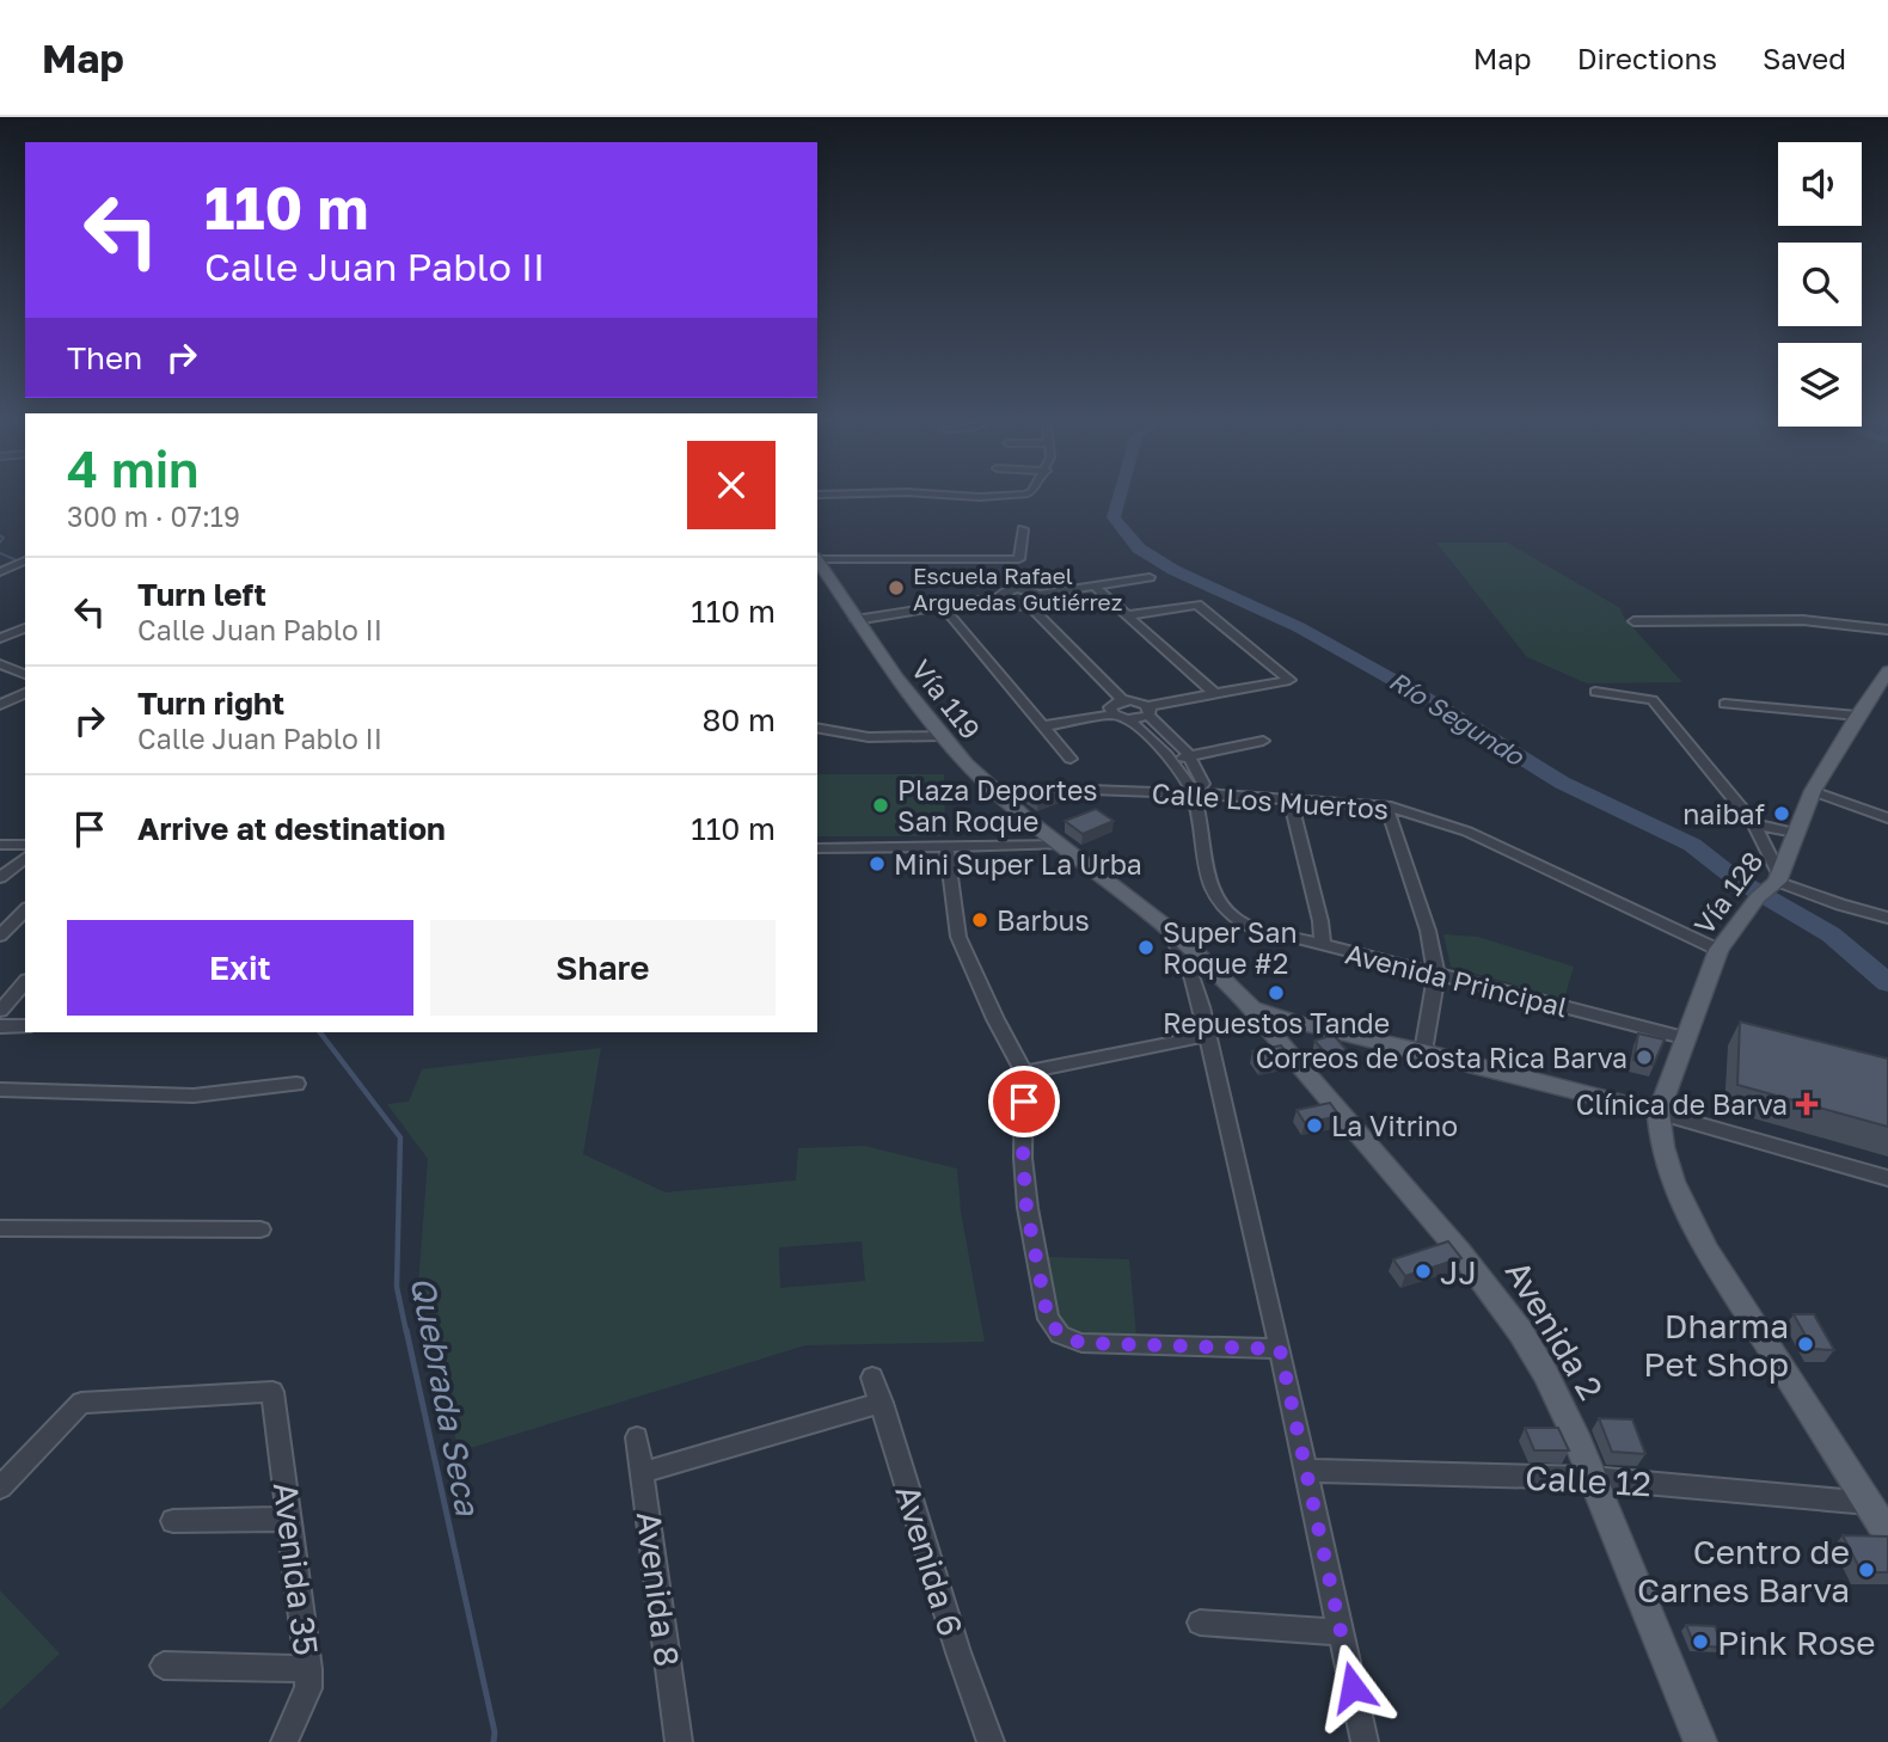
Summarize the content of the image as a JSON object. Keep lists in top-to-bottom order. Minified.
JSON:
{"streets":{"main road":["Vía 119","Vía 128","Avenida 2"],"street":["Calle Los Muertos","Avenida Principal","Calle 12","Avenida 6","Avenida 35","Avenida 8"]},"crossings":[["Vía 119","Calle Los Muertos"],["Vía 119","Avenida 2"],["Calle Los Muertos","Vía 128"],["Calle Los Muertos","Avenida Principal"],["Vía 128","Avenida Principal"],["Avenida 2","Calle 12"]],"water":["Río Segundo","Quebrada Seca"],"places":{"other":["Escuela Rafael Arguedas Gutiérrez","Plaza Deportes San Roque","naibaf","Mini Super La Urba","Barbus","Super San Roque #2","Repuestos Tande","Correos de Costa Rica Barva","La Vitrino","JJ","Dharma Pet Shop","Centro de Carnes Barva","Pink Rose"],"health":["Clínica de Barva"]},"page":{"header":"Map","nav":["Map","Directions","Saved"],"turn":["110 m","Calle Juan Pablo II"],"then":"Then","heading":["4 min","300 m · 07:19"],"list":[{"name":"Turn left","note":"Calle Juan Pablo II","value":"110 m"},{"name":"Turn right","note":"Calle Juan Pablo II","value":"80 m"},{"name":"Arrive at destination","value":"110 m"}],"buttons":["Exit","Share"]}}
